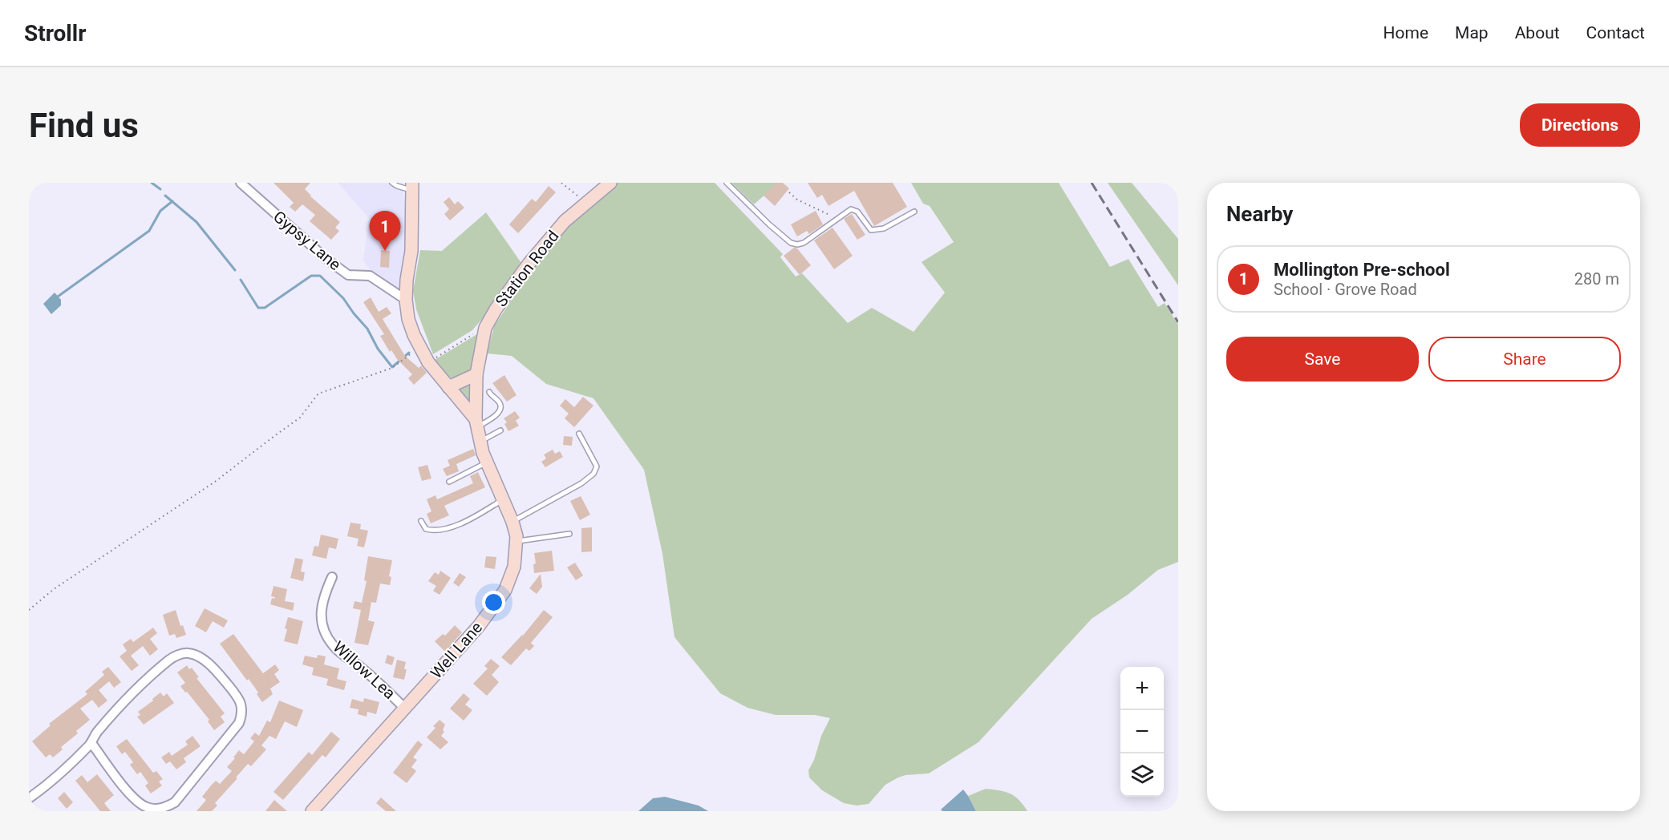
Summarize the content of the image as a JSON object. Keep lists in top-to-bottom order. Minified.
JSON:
{"streets":{"street":["Gypsy Lane","Station Road","Well Lane","Willow Lea"]},"crossings":[["Station Road","Well Lane"],["Well Lane","Willow Lea"]],"page":{"header":"Strollr","nav":["Home","Map","About","Contact"],"buttons":["Directions",["Save","Share"]],"title":"Find us","heading":"Nearby","pins":"1","list":[{"mark":"1","name":"Mollington Pre-school","note":"School · Grove Road","value":"280 m"}],"map_buttons":["+","−"]}}
